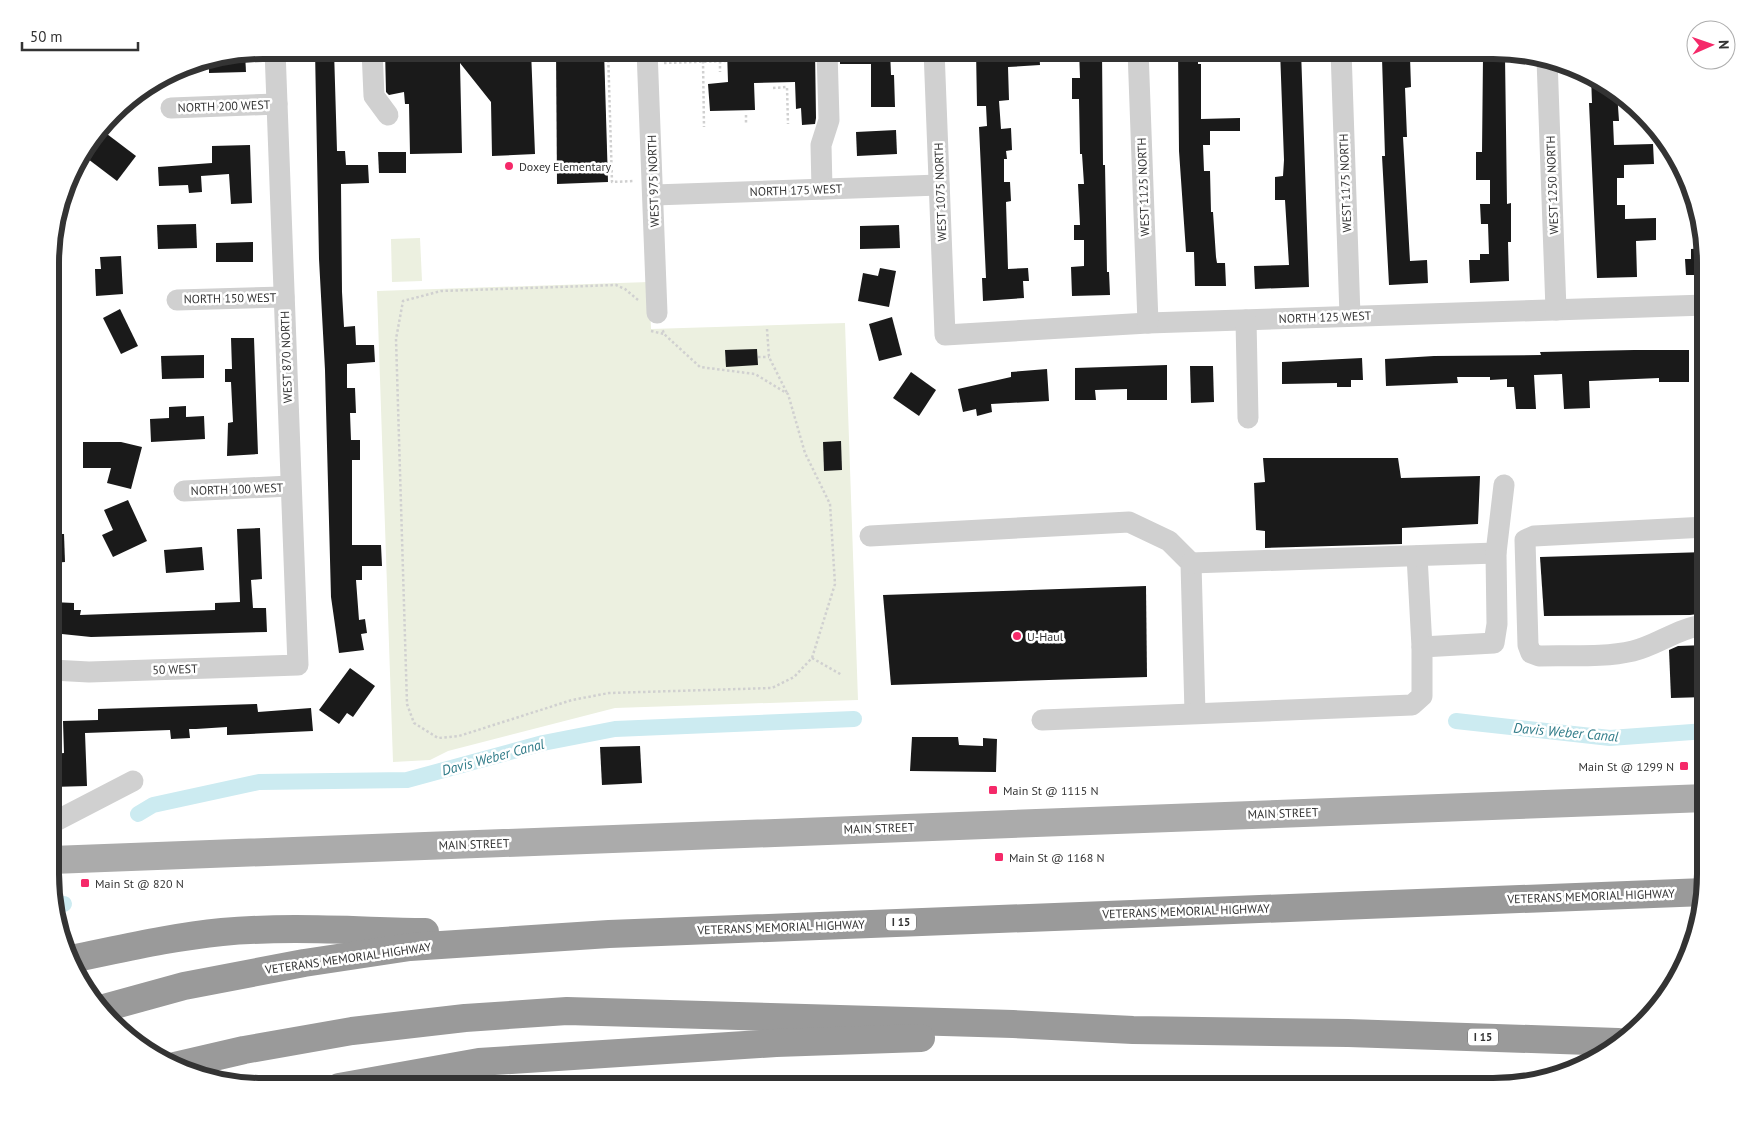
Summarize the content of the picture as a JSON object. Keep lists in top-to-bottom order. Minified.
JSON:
{"streets":{"highway":["VETERANS MEMORIAL HIGHWAY","I 15"],"main road":["MAIN STREET"],"street":["NORTH 200 WEST","WEST 975 NORTH","WEST 1175 NORTH","WEST 1250 NORTH","WEST 1125 NORTH","NORTH 175 WEST","WEST 1075 NORTH","NORTH 150 WEST","NORTH 125 WEST","WEST 870 NORTH","NORTH 100 WEST","50 WEST"]},"crossings":[["NORTH 200 WEST","WEST 870 NORTH"],["WEST 975 NORTH","NORTH 175 WEST"],["WEST 1175 NORTH","NORTH 125 WEST"],["WEST 1250 NORTH","NORTH 125 WEST"],["WEST 1125 NORTH","NORTH 125 WEST"],["NORTH 175 WEST","WEST 1075 NORTH"],["WEST 1075 NORTH","NORTH 125 WEST"],["NORTH 150 WEST","WEST 870 NORTH"],["WEST 870 NORTH","NORTH 100 WEST"],["WEST 870 NORTH","50 WEST"]],"water":["Davis Weber Canal"],"places":{"other":["Doxey Elementary","U-Haul"],"transit":["Main St @ 1299 N","Main St @ 1115 N","Main St @ 1168 N","Main St @ 820 N"]},"scale_bar":"50 m","north":"right"}
